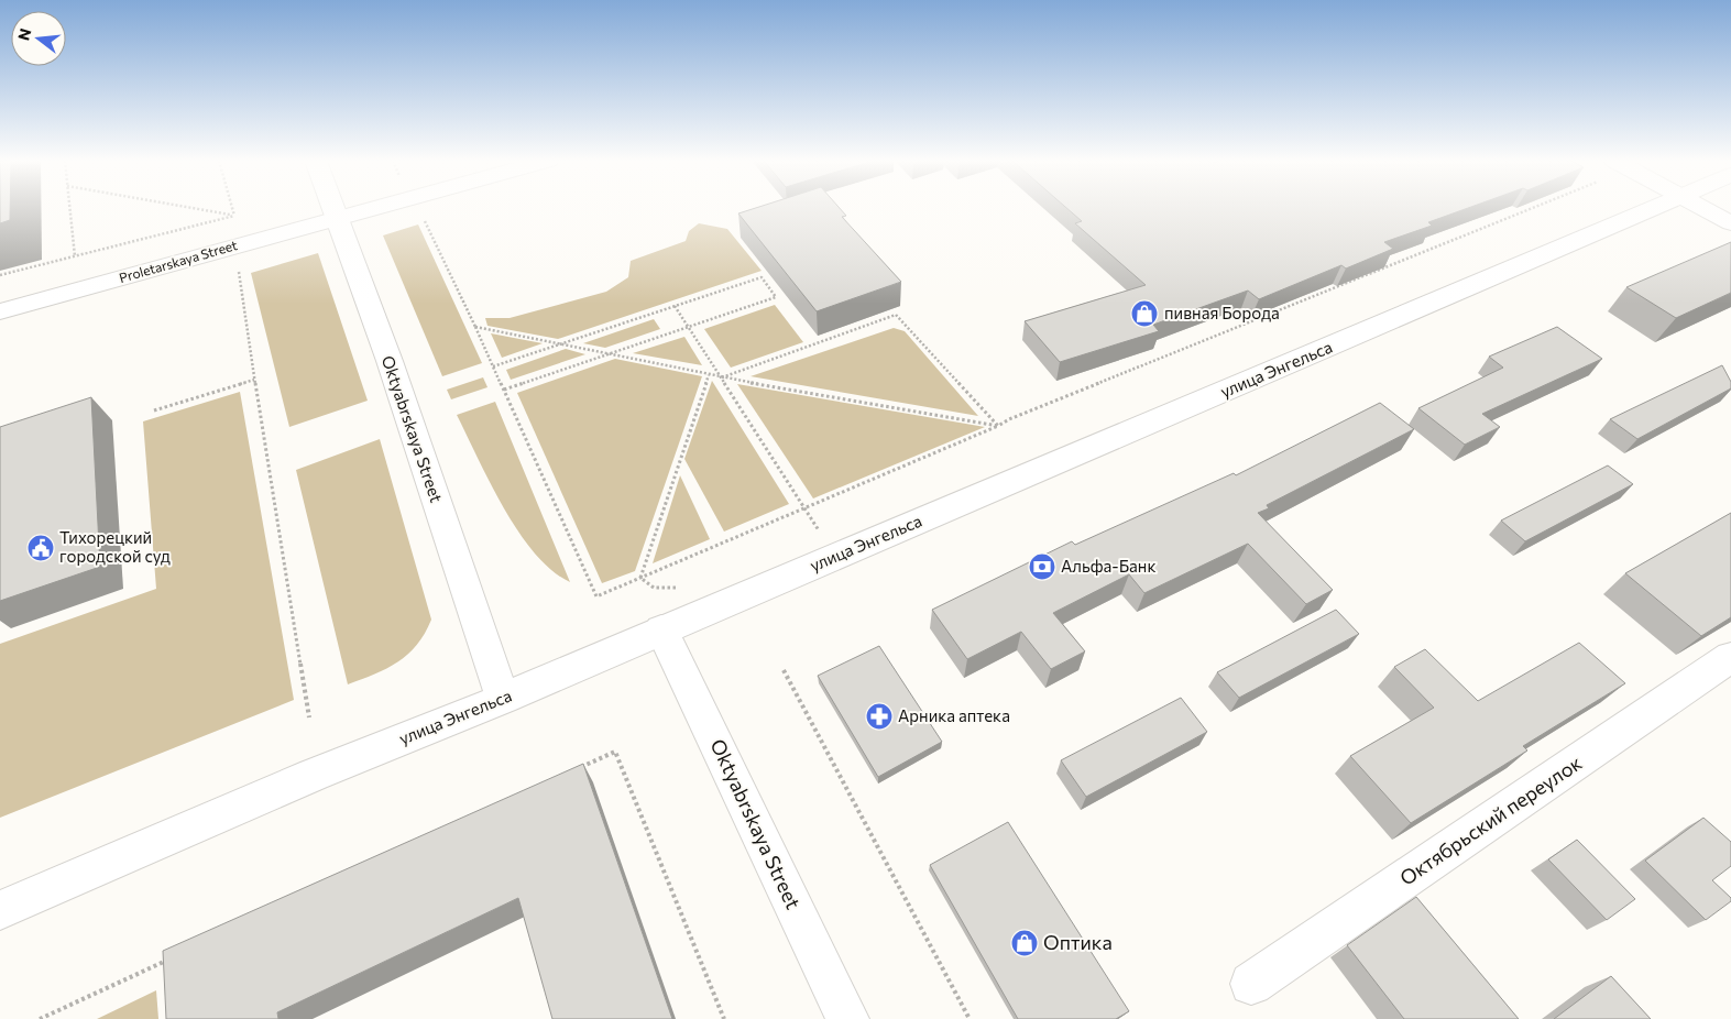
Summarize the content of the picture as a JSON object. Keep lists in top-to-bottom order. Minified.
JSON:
{"streets":{"main road":["Proletarskaya Street","улица Энгельса","Oktyabrskaya Street","Октябрьский переулок"]},"crossings":[["Proletarskaya Street","Oktyabrskaya Street"],["улица Энгельса","Oktyabrskaya Street"]],"places":{"shop":["пивная Борода","Оптика"],"public building":["Тихорецкий городской суд"],"bank":["Альфа-Банк"],"pharmacy":["Арника аптека"]},"north":"left"}
